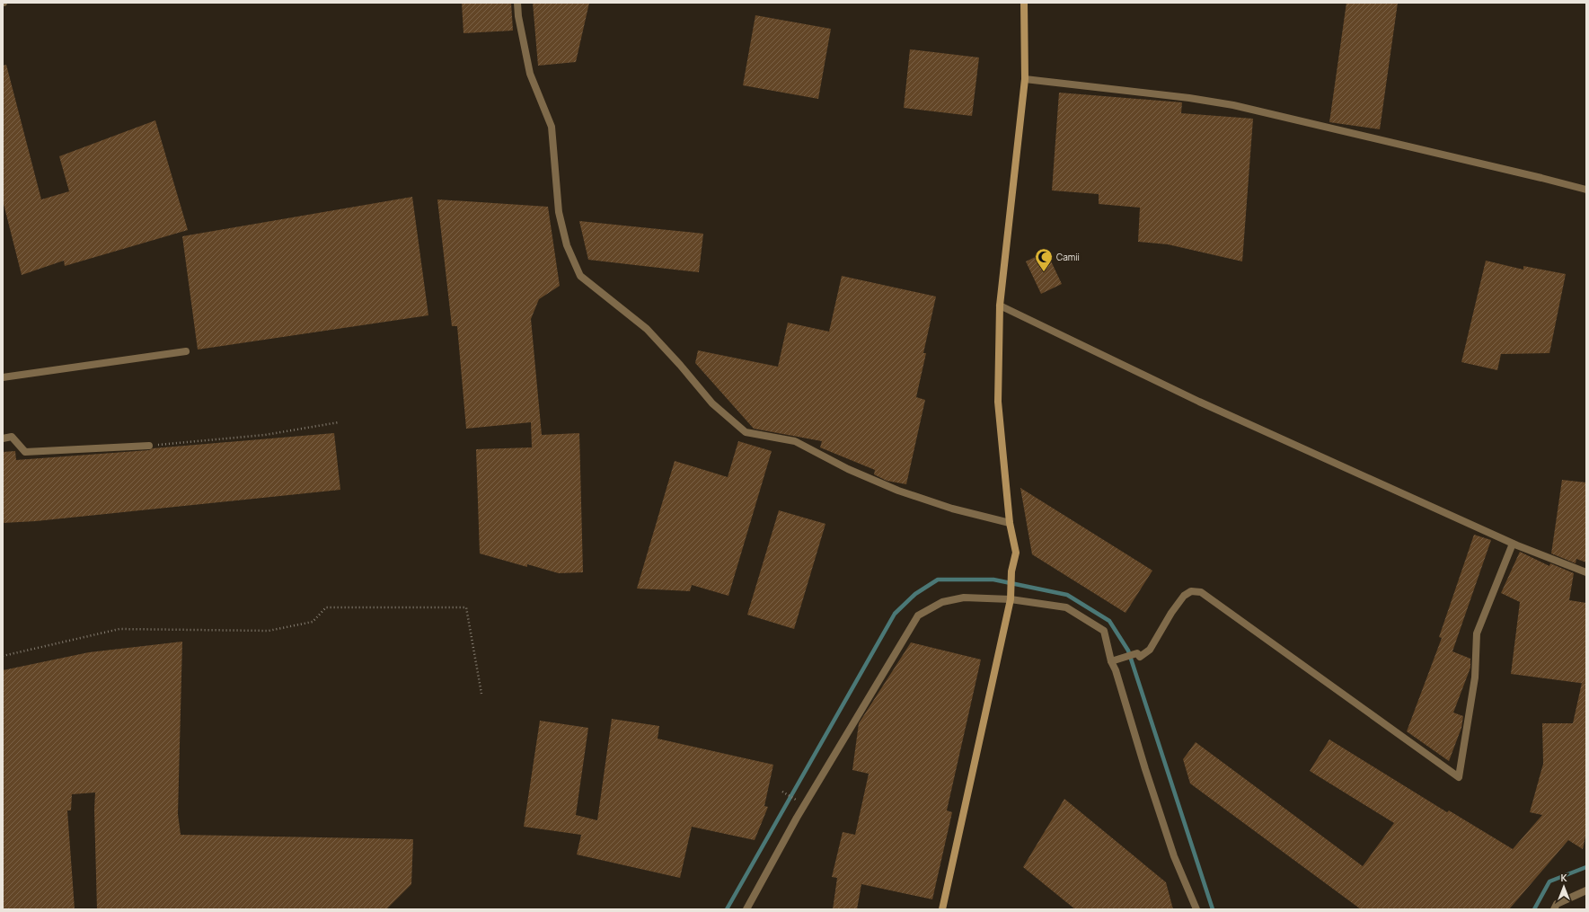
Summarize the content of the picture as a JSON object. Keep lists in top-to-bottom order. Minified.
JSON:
{"places":{"mosque":["Camii"]},"north":"top"}
